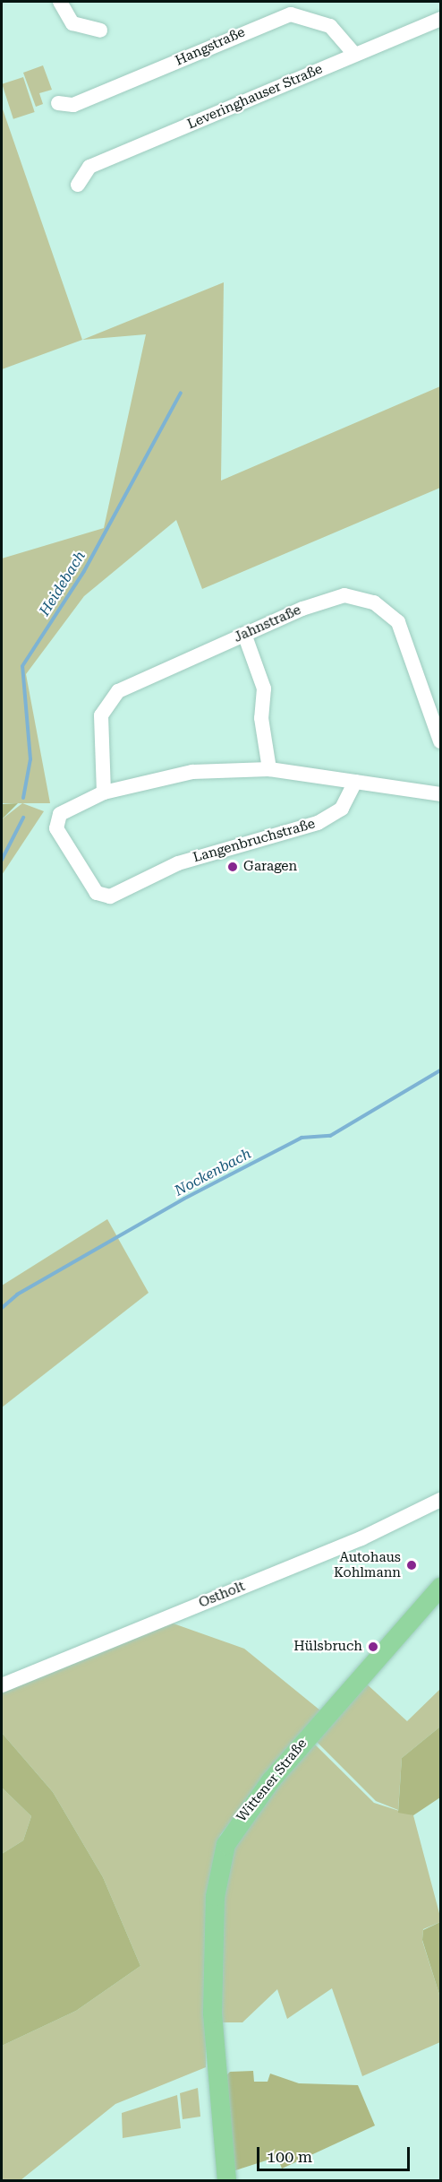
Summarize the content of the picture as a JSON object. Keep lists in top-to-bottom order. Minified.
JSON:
{"streets":{"main road":["Wittener Straße"],"street":["Hangstraße","Leveringhauser Straße","Jahnstraße","Langenbruchstraße","Ostholt"]},"crossings":[["Hangstraße","Leveringhauser Straße"],["Jahnstraße","Langenbruchstraße"]],"water":["Heidebach","Nockenbach"],"places":["Garagen","Autohaus Kohlmann","Hülsbruch"],"scale_bar":"100 m"}
